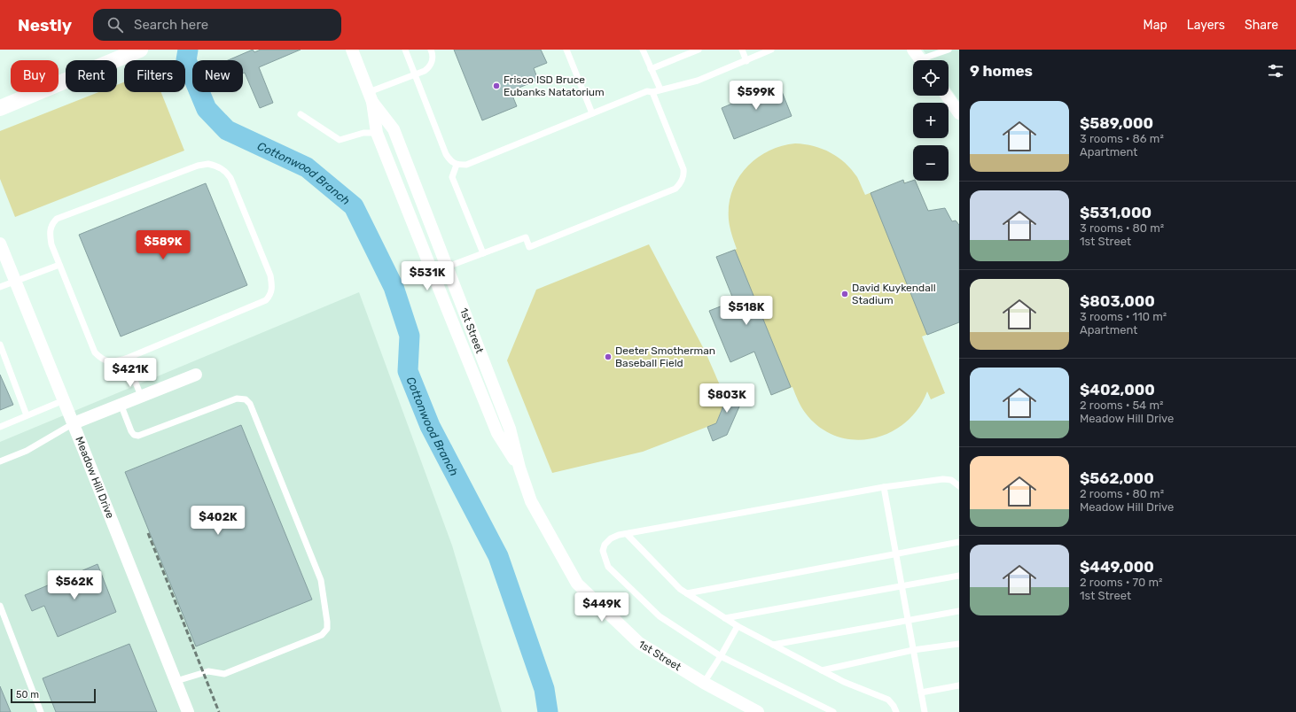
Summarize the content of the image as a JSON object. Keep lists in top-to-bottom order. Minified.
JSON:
{"streets":{"street":["1st Street","Meadow Hill Drive"]},"water":["Cottonwood Branch"],"places":["Frisco ISD Bruce Eubanks Natatorium","David Kuykendall Stadium","Deeter Smotherman Baseball Field"],"scale_bar":"50 m","page":{"header":"Nestly","search":"Search here","nav":["Map","Layers","Share"],"heading":"9 homes","map_buttons":["+","−"],"chip":["Buy","Rent","Filters","New"],"price":["$599K","$589K","$531K","$518K","$421K","$803K","$402K","$562K","$449K"],"list":[{"name":"$589,000","note":"3 rooms · 86 m² · Apartment"},{"name":"$531,000","note":"3 rooms · 80 m² · 1st Street"},{"name":"$803,000","note":"3 rooms · 110 m² · Apartment"},{"name":"$402,000","note":"2 rooms · 54 m² · Meadow Hill Drive"},{"name":"$562,000","note":"2 rooms · 80 m² · Meadow Hill Drive"},{"name":"$449,000","note":"2 rooms · 70 m² · 1st Street"}],"scale":"50 m"}}
